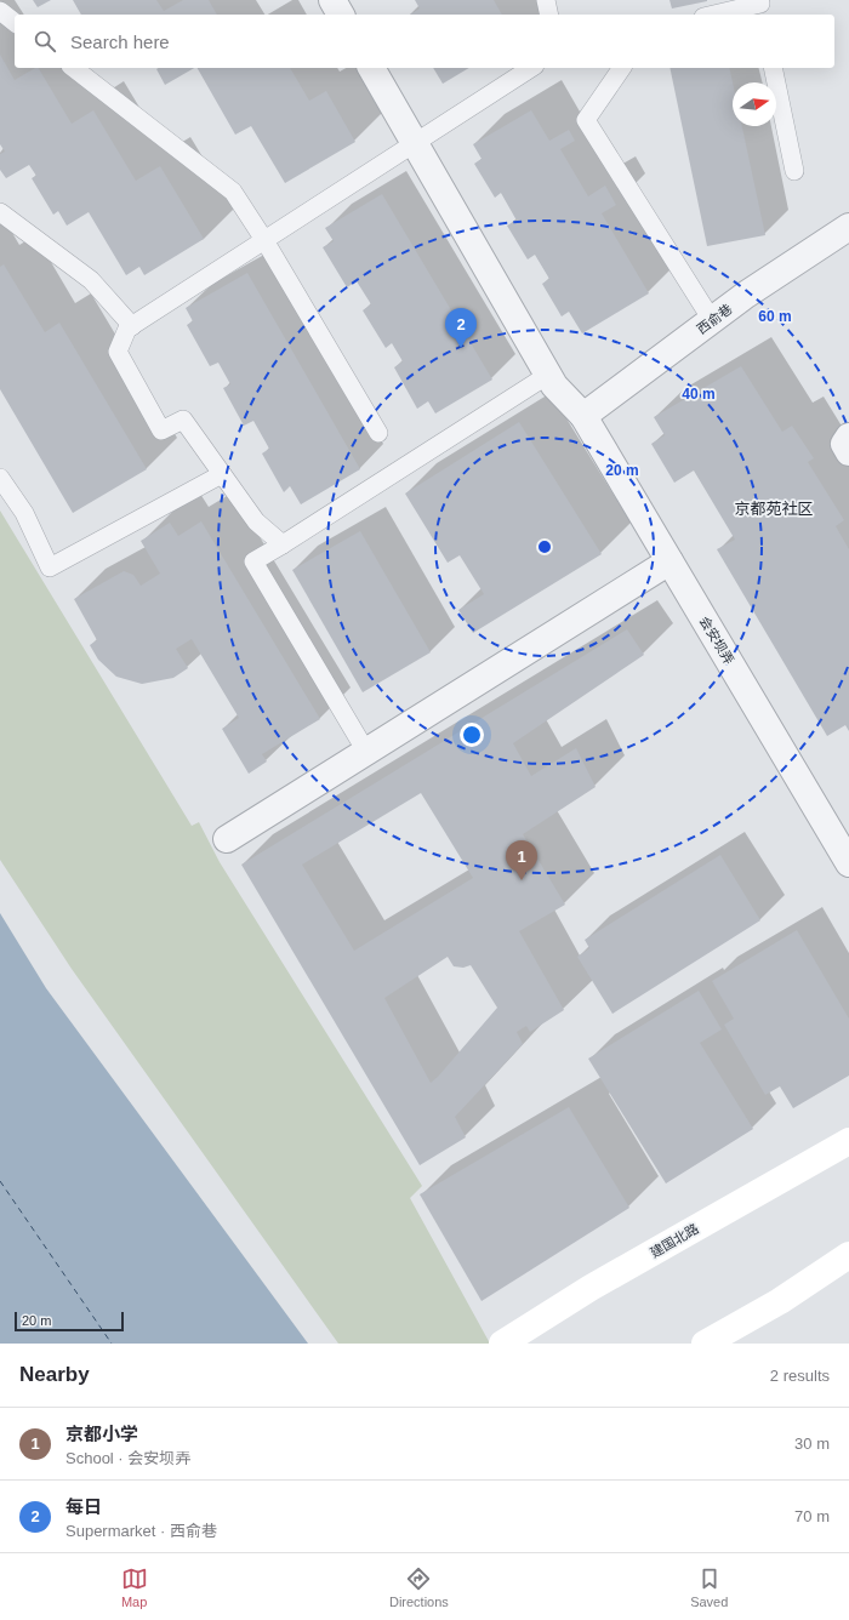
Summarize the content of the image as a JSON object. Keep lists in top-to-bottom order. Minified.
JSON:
{"streets":{"main road":["建国北路"],"street":["西俞巷","会安坝弄"]},"crossings":[["西俞巷","会安坝弄"]],"districts":["京都苑社区"],"scale_bar":"20 m","north":"right","page":{"search":"Search here","pins":["2","1"],"scale":"20 m","heading":["Nearby","2 results"],"list":[{"mark":"1","name":"京都小学","note":"School · 会安坝弄","value":"30 m"},{"mark":"2","name":"每日","note":"Supermarket · 西俞巷","value":"70 m"}],"nav":["Map","Directions","Saved"]},"rings":["60 m","40 m","20 m"]}
